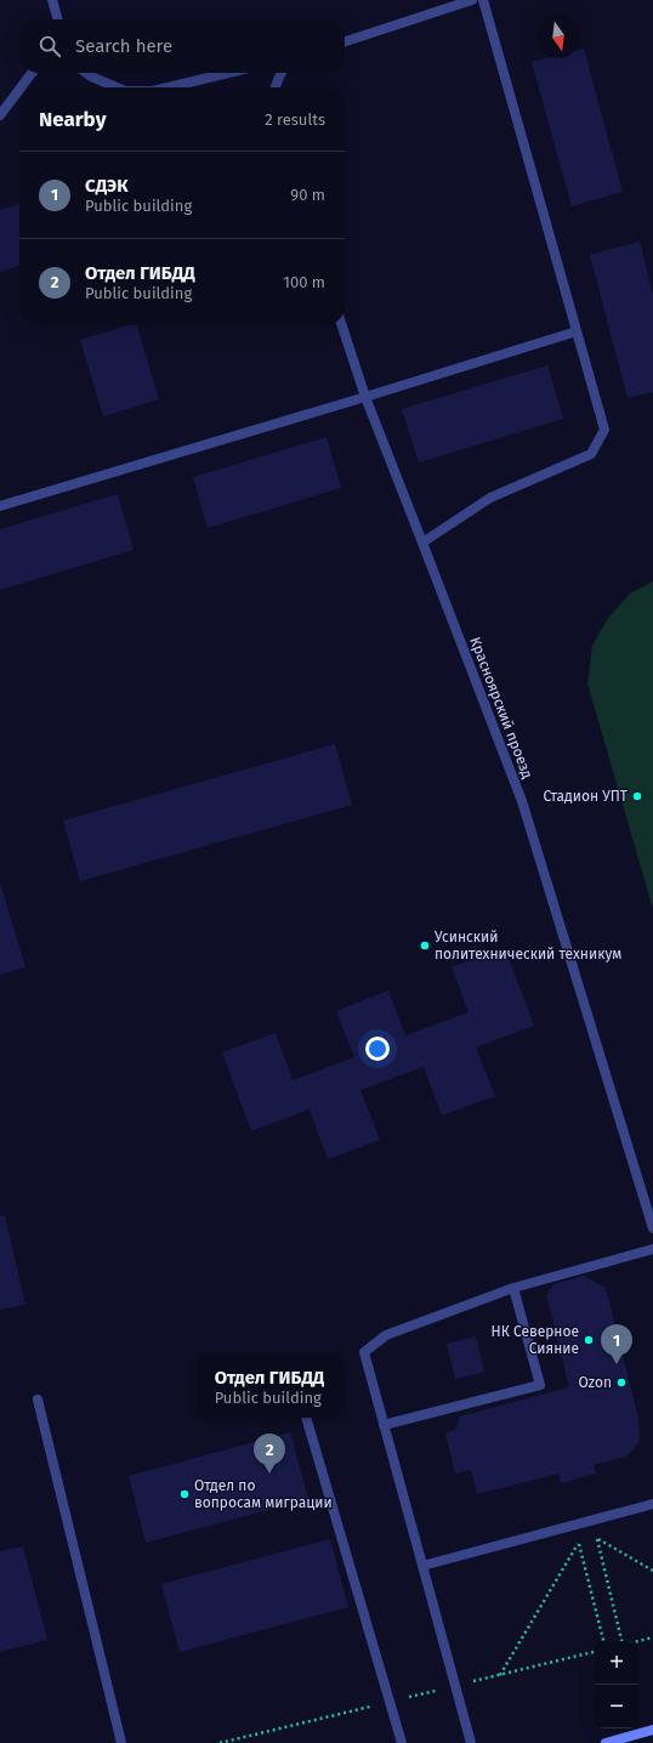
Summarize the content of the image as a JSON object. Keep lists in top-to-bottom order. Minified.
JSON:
{"streets":{"street":["Красноярский проезд"]},"places":["Стадион УПТ","Усинский политехнический техникум","НК Северное Сияние","Ozon","Отдел по вопросам миграции"],"north":"bottom","page":{"search":"Search here","heading":["Nearby","2 results"],"list":[{"mark":"1","name":"СДЭК","note":"Public building","value":"90 m"},{"mark":"2","name":"Отдел ГИБДД","note":"Public building","value":"100 m"}],"pins":["1","2"],"popup":["Отдел ГИБДД","Public building"],"map_buttons":["+","−"]}}
